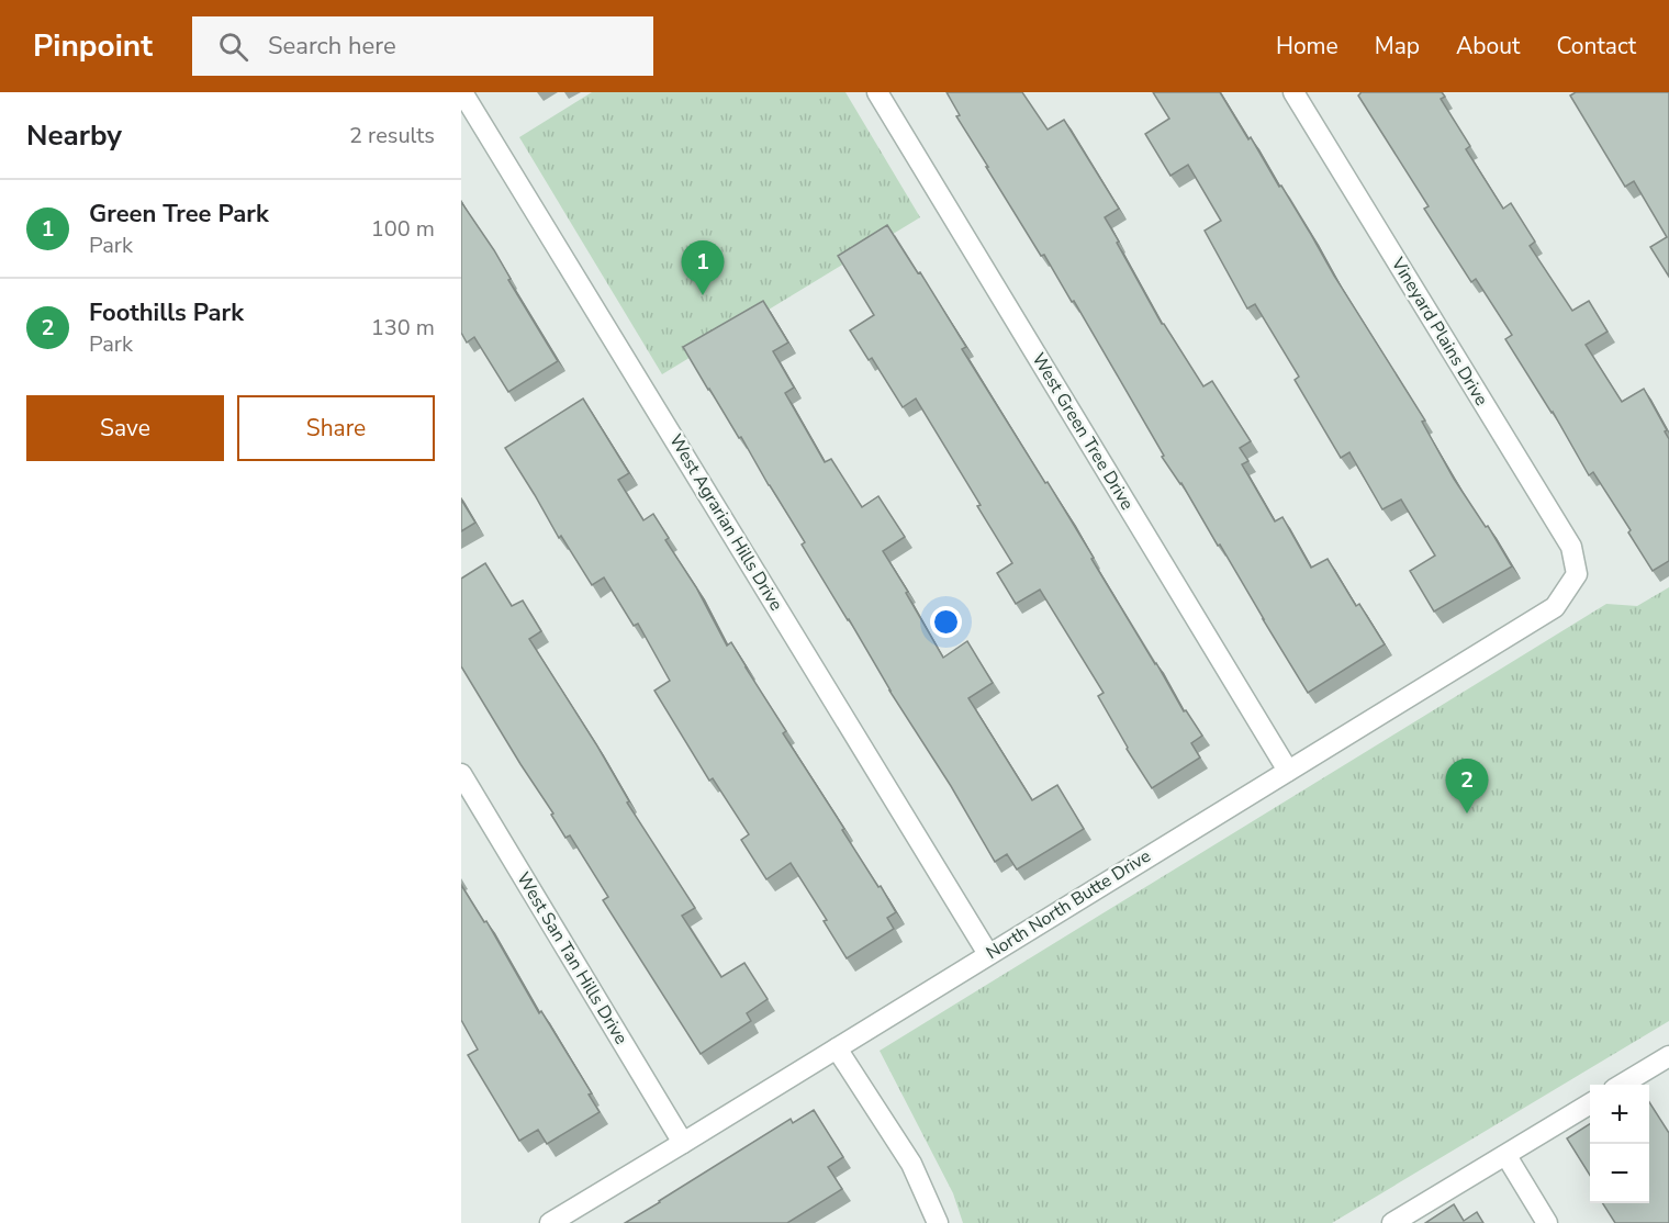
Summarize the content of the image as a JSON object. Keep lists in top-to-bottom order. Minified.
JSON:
{"streets":{"street":["Vineyard Plains Drive","West Green Tree Drive","West Agrarian Hills Drive","North North Butte Drive","West San Tan Hills Drive"]},"crossings":[["Vineyard Plains Drive","North North Butte Drive"],["West Green Tree Drive","North North Butte Drive"],["West Agrarian Hills Drive","North North Butte Drive"],["North North Butte Drive","West San Tan Hills Drive"]],"page":{"header":"Pinpoint","search":"Search here","nav":["Home","Map","About","Contact"],"heading":["Nearby","2 results"],"list":[{"mark":"1","name":"Green Tree Park","note":"Park","value":"100 m"},{"mark":"2","name":"Foothills Park","note":"Park","value":"130 m"}],"pins":["1","2"],"buttons":["Save","Share"],"map_buttons":["+","−"]}}
